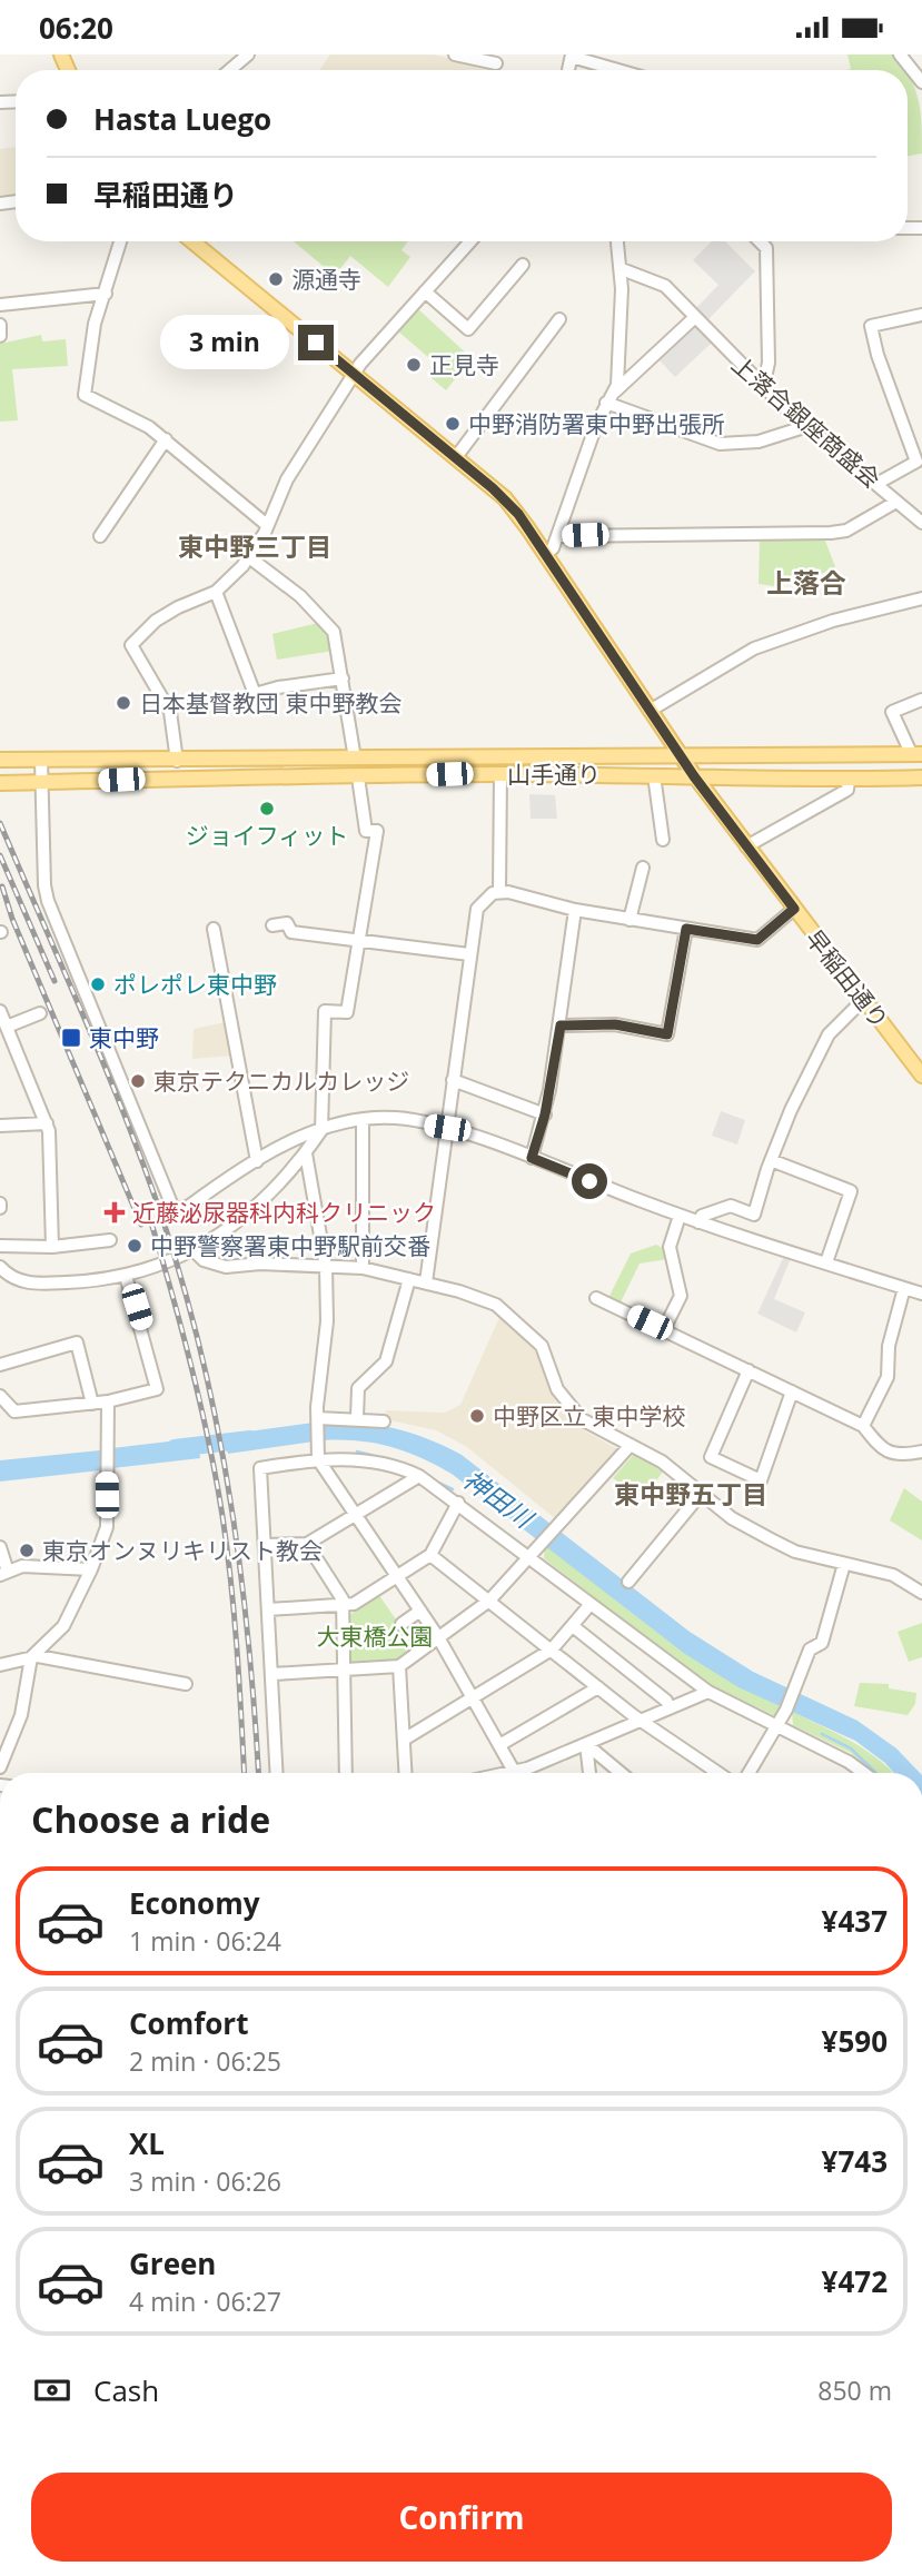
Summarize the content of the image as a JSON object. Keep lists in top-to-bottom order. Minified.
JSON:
{"streets":{"main road":["山手通り","早稲田通り"],"street":["上落合銀座商盛会"]},"crossings":[["山手通り","早稲田通り"]],"districts":["東中野三丁目","上落合","東中野五丁目"],"water":["神田川"],"parks":["大東橋公園"],"places":{"other":["源通寺","正見寺","中野消防署東中野出張所","日本基督教団 東中野教会","ジョイフィット","ポレポレ東中野","東京テクニカルカレッジ","中野警察署東中野駅前交番","中野区立 東中学校","東京オンヌリキリスト教会"],"transit":["東中野"],"health":["近藤泌尿器科内科クリニック"]},"page":{"status":"06:20","banner":["Hasta Luego","早稲田通り"],"bubble":"3 min","heading":"Choose a ride","list":[{"name":"Economy","note":"1 min · 06:24","value":"¥437"},{"name":"Comfort","note":"2 min · 06:25","value":"¥590"},{"name":"XL","note":"3 min · 06:26","value":"¥743"},{"name":"Green","note":"4 min · 06:27","value":"¥472"}],"pay":["Cash","850 m"],"buttons":"Confirm"}}
